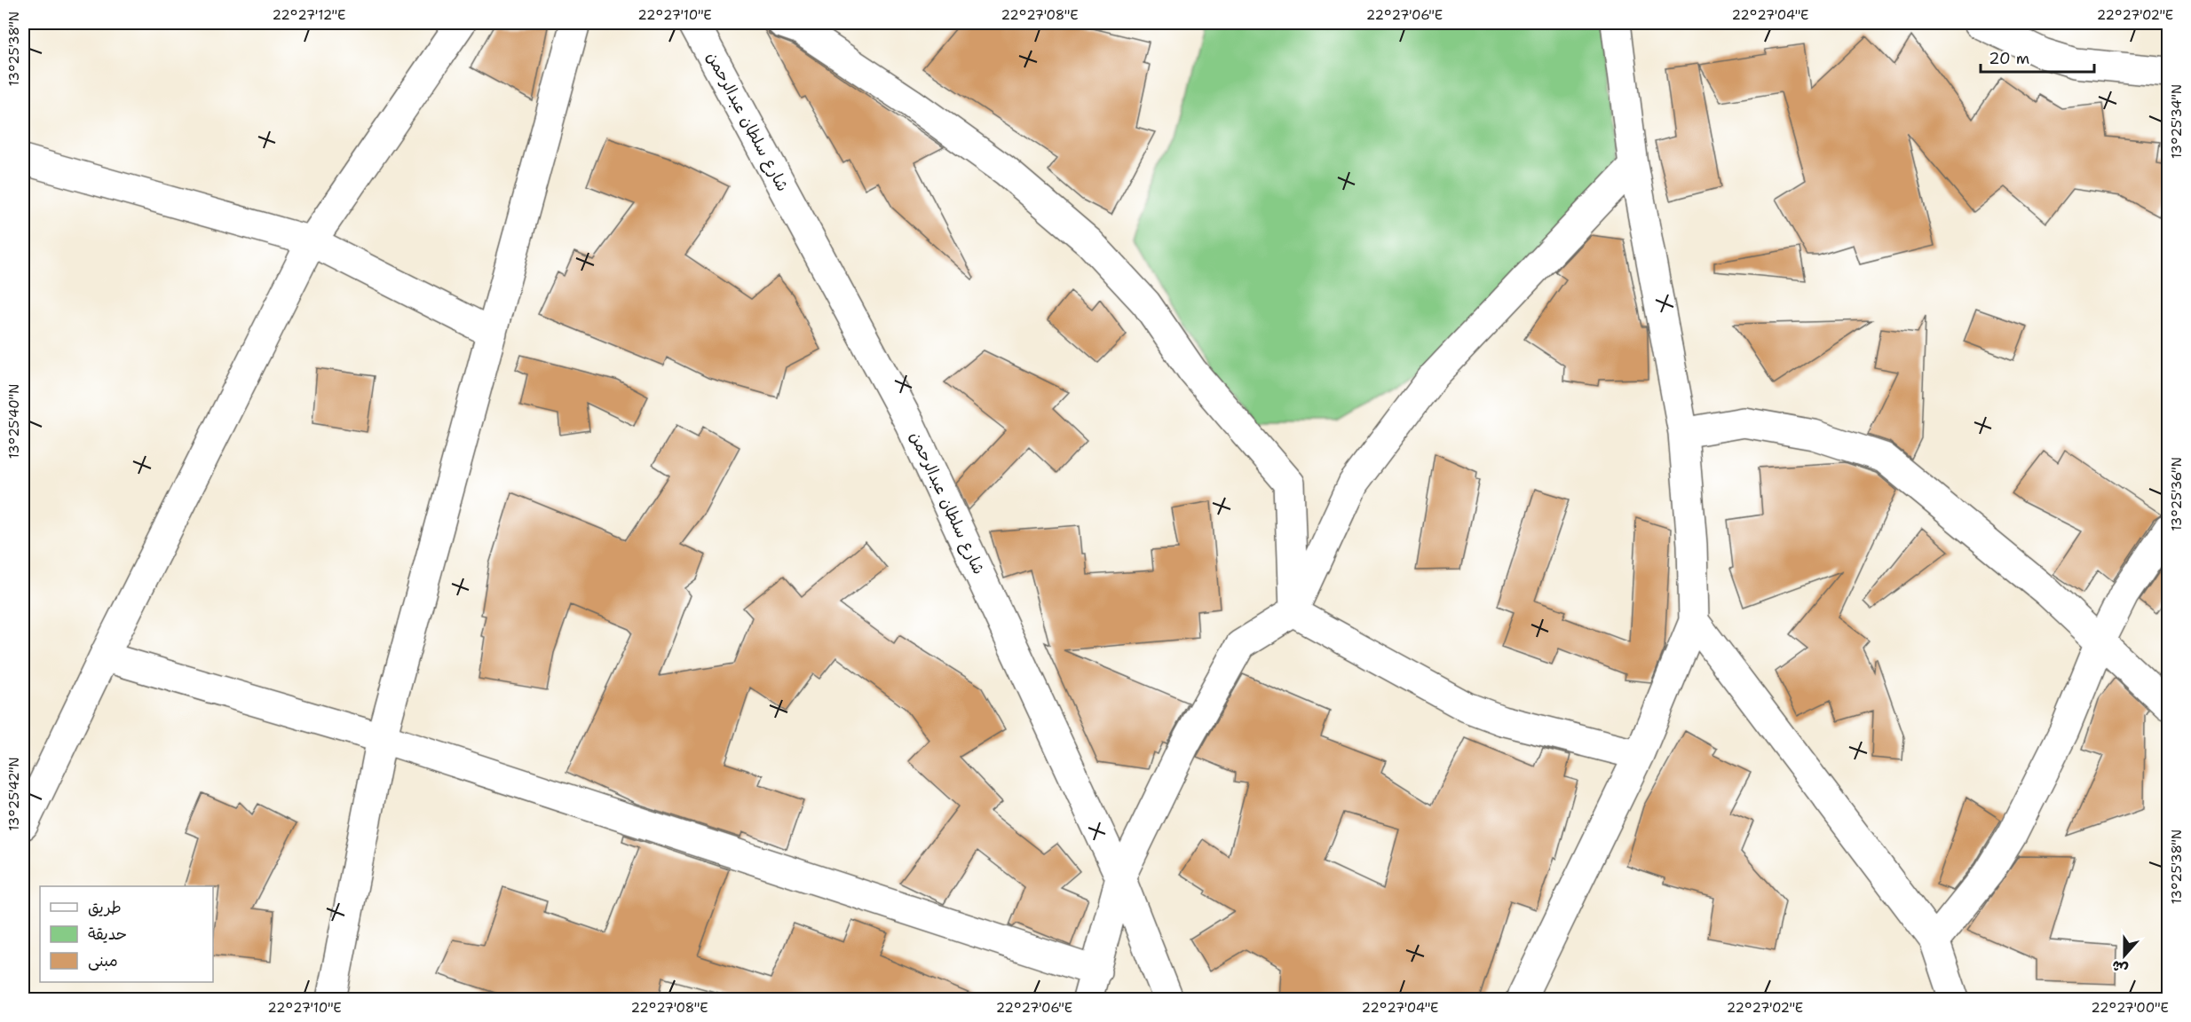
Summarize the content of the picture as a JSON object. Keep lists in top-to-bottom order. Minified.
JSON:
{"streets":{"street":["شارع سلطان عبدالرحمن"]},"legend":["طريق","حديقة","مبنى"],"scale_bar":"20 m","north":"bottom","coordinates":["22°27'12\"E","22°27'10\"E","22°27'08\"E","22°27'06\"E","22°27'04\"E","22°27'02\"E","13°25'38\"N","13°25'34\"N","13°25'40\"N","13°25'36\"N","13°25'42\"N","22°27'00\"E"]}
